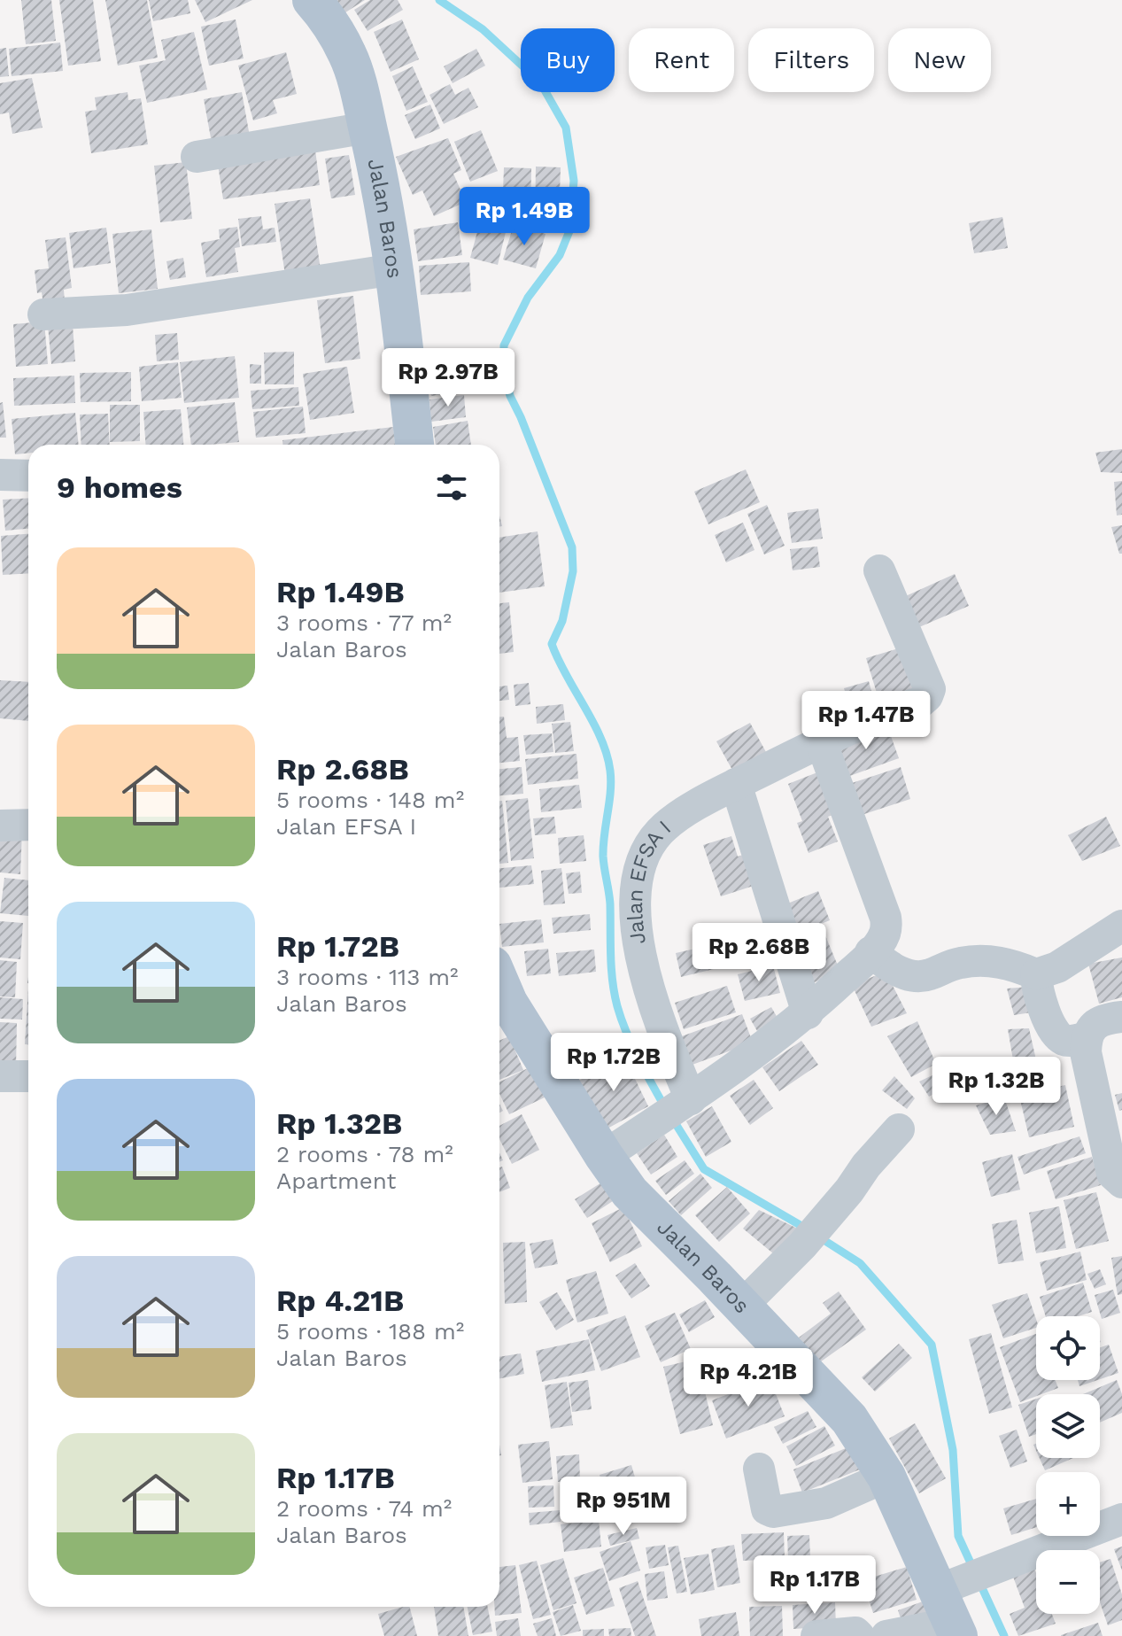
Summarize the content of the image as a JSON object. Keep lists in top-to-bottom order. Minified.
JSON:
{"streets":{"main road":["Jalan Baros"],"street":["Jalan EFSA I"]},"page":{"chip":["Buy","Rent","Filters","New"],"price":["Rp 1.49B","Rp 2.97B","Rp 1.47B","Rp 2.68B","Rp 1.72B","Rp 1.32B","Rp 4.21B","Rp 951M","Rp 1.17B"],"heading":"9 homes","list":[{"name":"Rp 1.49B","note":"3 rooms · 77 m² · Jalan Baros"},{"name":"Rp 2.68B","note":"5 rooms · 148 m² · Jalan EFSA I"},{"name":"Rp 1.72B","note":"3 rooms · 113 m² · Jalan Baros"},{"name":"Rp 1.32B","note":"2 rooms · 78 m² · Apartment"},{"name":"Rp 4.21B","note":"5 rooms · 188 m² · Jalan Baros"},{"name":"Rp 1.17B","note":"2 rooms · 74 m² · Jalan Baros"}],"map_buttons":["+","−"]}}
